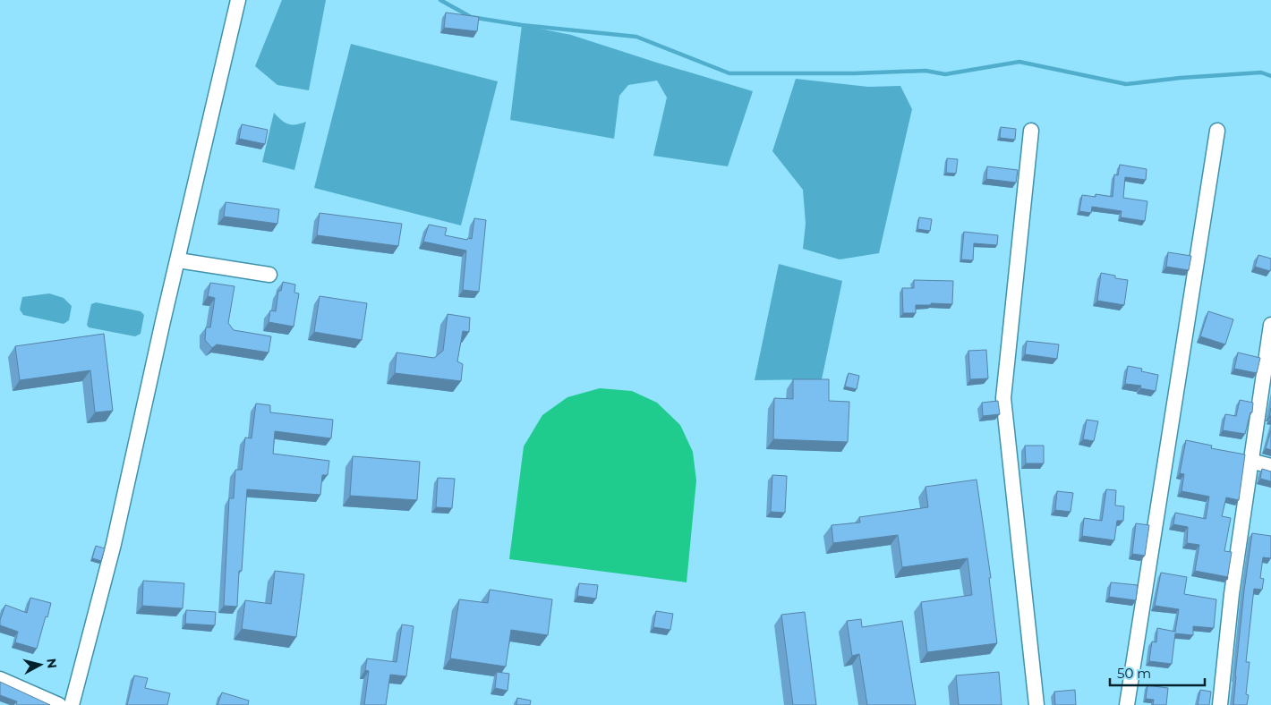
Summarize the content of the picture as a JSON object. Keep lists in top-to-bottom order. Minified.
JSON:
{"scale_bar":"50 m","north":"right"}
